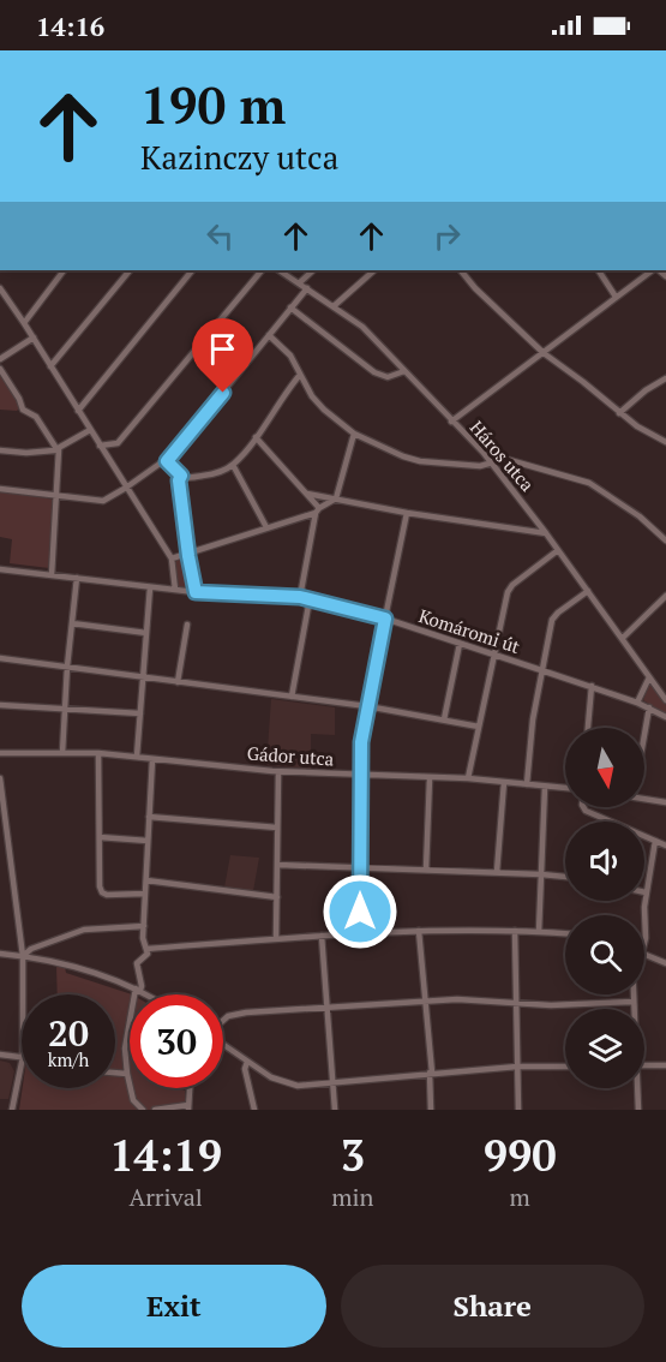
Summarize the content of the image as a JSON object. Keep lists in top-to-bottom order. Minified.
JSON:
{"streets":{"street":["Háros utca","Komáromi út","Gádor utca"]},"north":"bottom","page":{"status":"14:16","turn":["190 m","Kazinczy utca"],"speed":"20 km/h","limit":"30","eta":["14:19","Arrival","3","min","990","m"],"buttons":["Exit","Share"]}}
